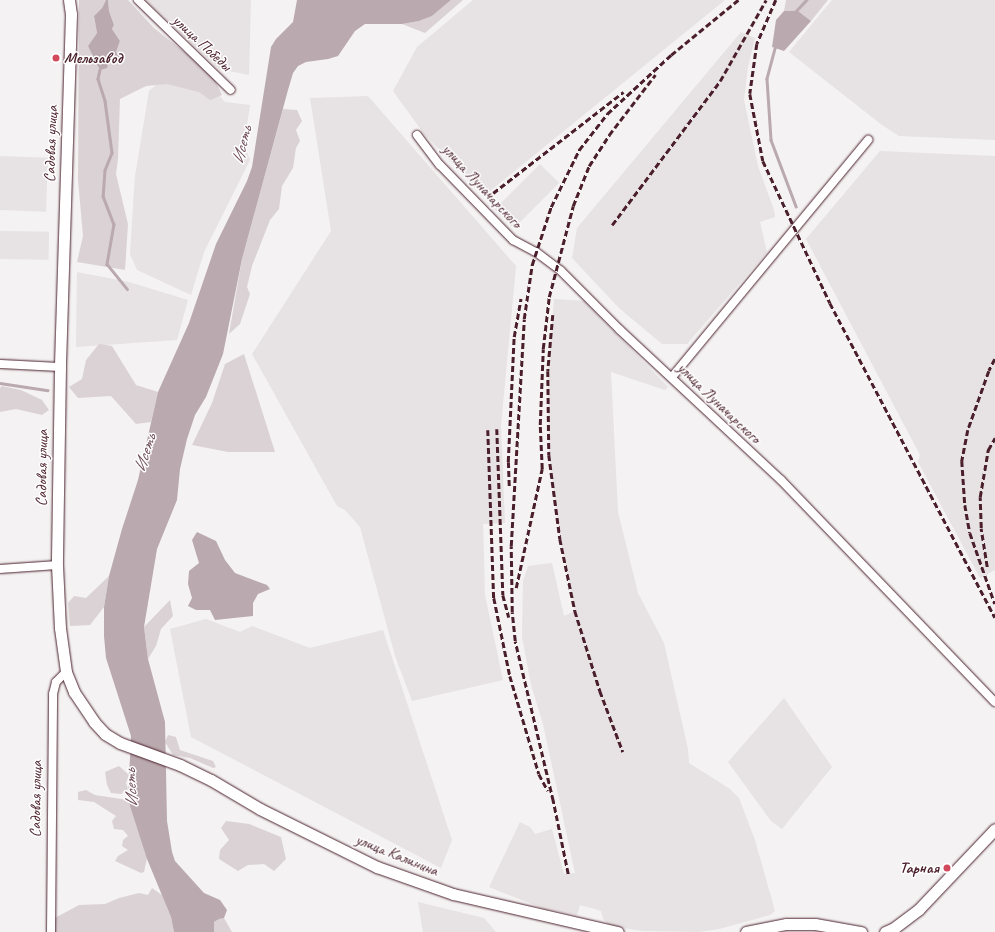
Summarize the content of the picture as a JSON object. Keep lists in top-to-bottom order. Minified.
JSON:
{"streets":{"main road":["Садовая улица","улица Калинина"],"street":["улица Победы","улица Луначарского"]},"crossings":[["Садовая улица","улица Калинина"]],"water":["Исеть"],"places":["Мельзавод","Тарная"]}
